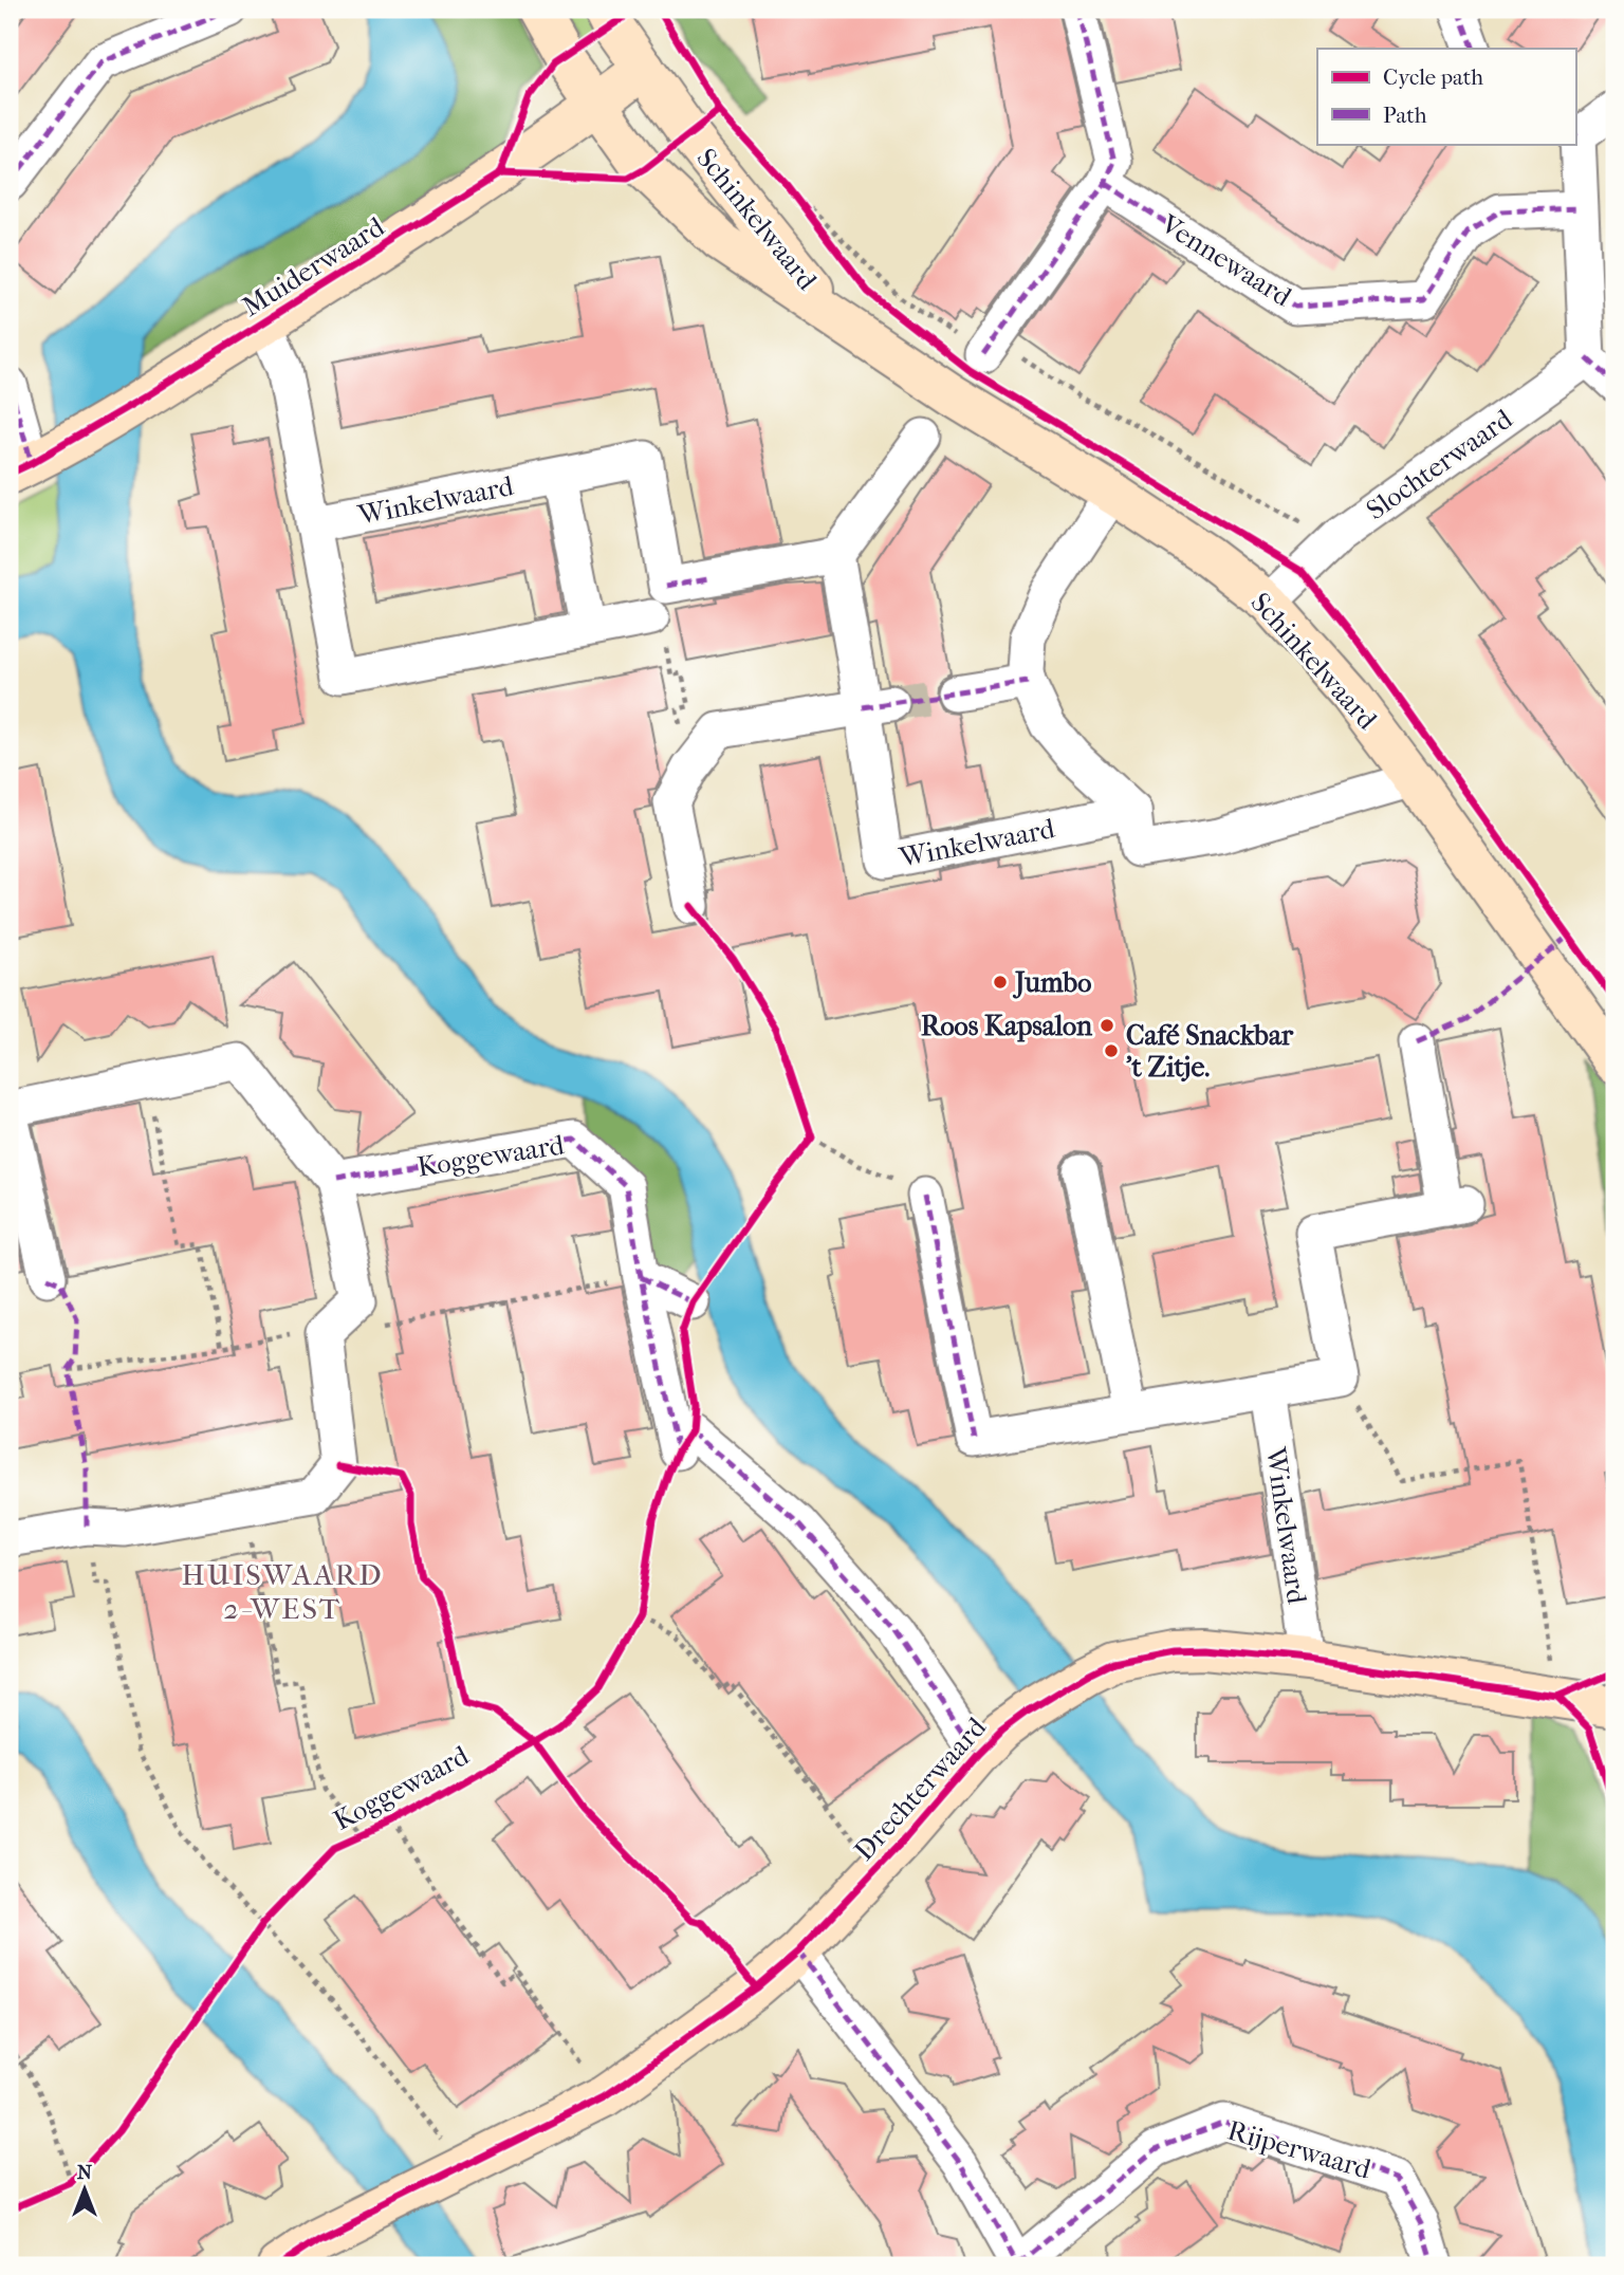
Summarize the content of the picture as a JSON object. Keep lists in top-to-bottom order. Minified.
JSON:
{"streets":{"street":["Schinkelwaard","Vennewaard","Muiderwaard","Slochterwaard","Winkelwaard","Koggewaard","Drechterwaard","Rijperwaard"]},"crossings":[["Schinkelwaard","Muiderwaard"],["Schinkelwaard","Slochterwaard"],["Winkelwaard","Drechterwaard"],["Koggewaard","Drechterwaard"],["Drechterwaard","Rijperwaard"]],"districts":["HUISWAARD 2-WEST"],"places":["Jumbo","Roos Kapsalon","Café Snackbar 't Zitje."],"legend":["Cycle path","Path"],"north":"top"}
